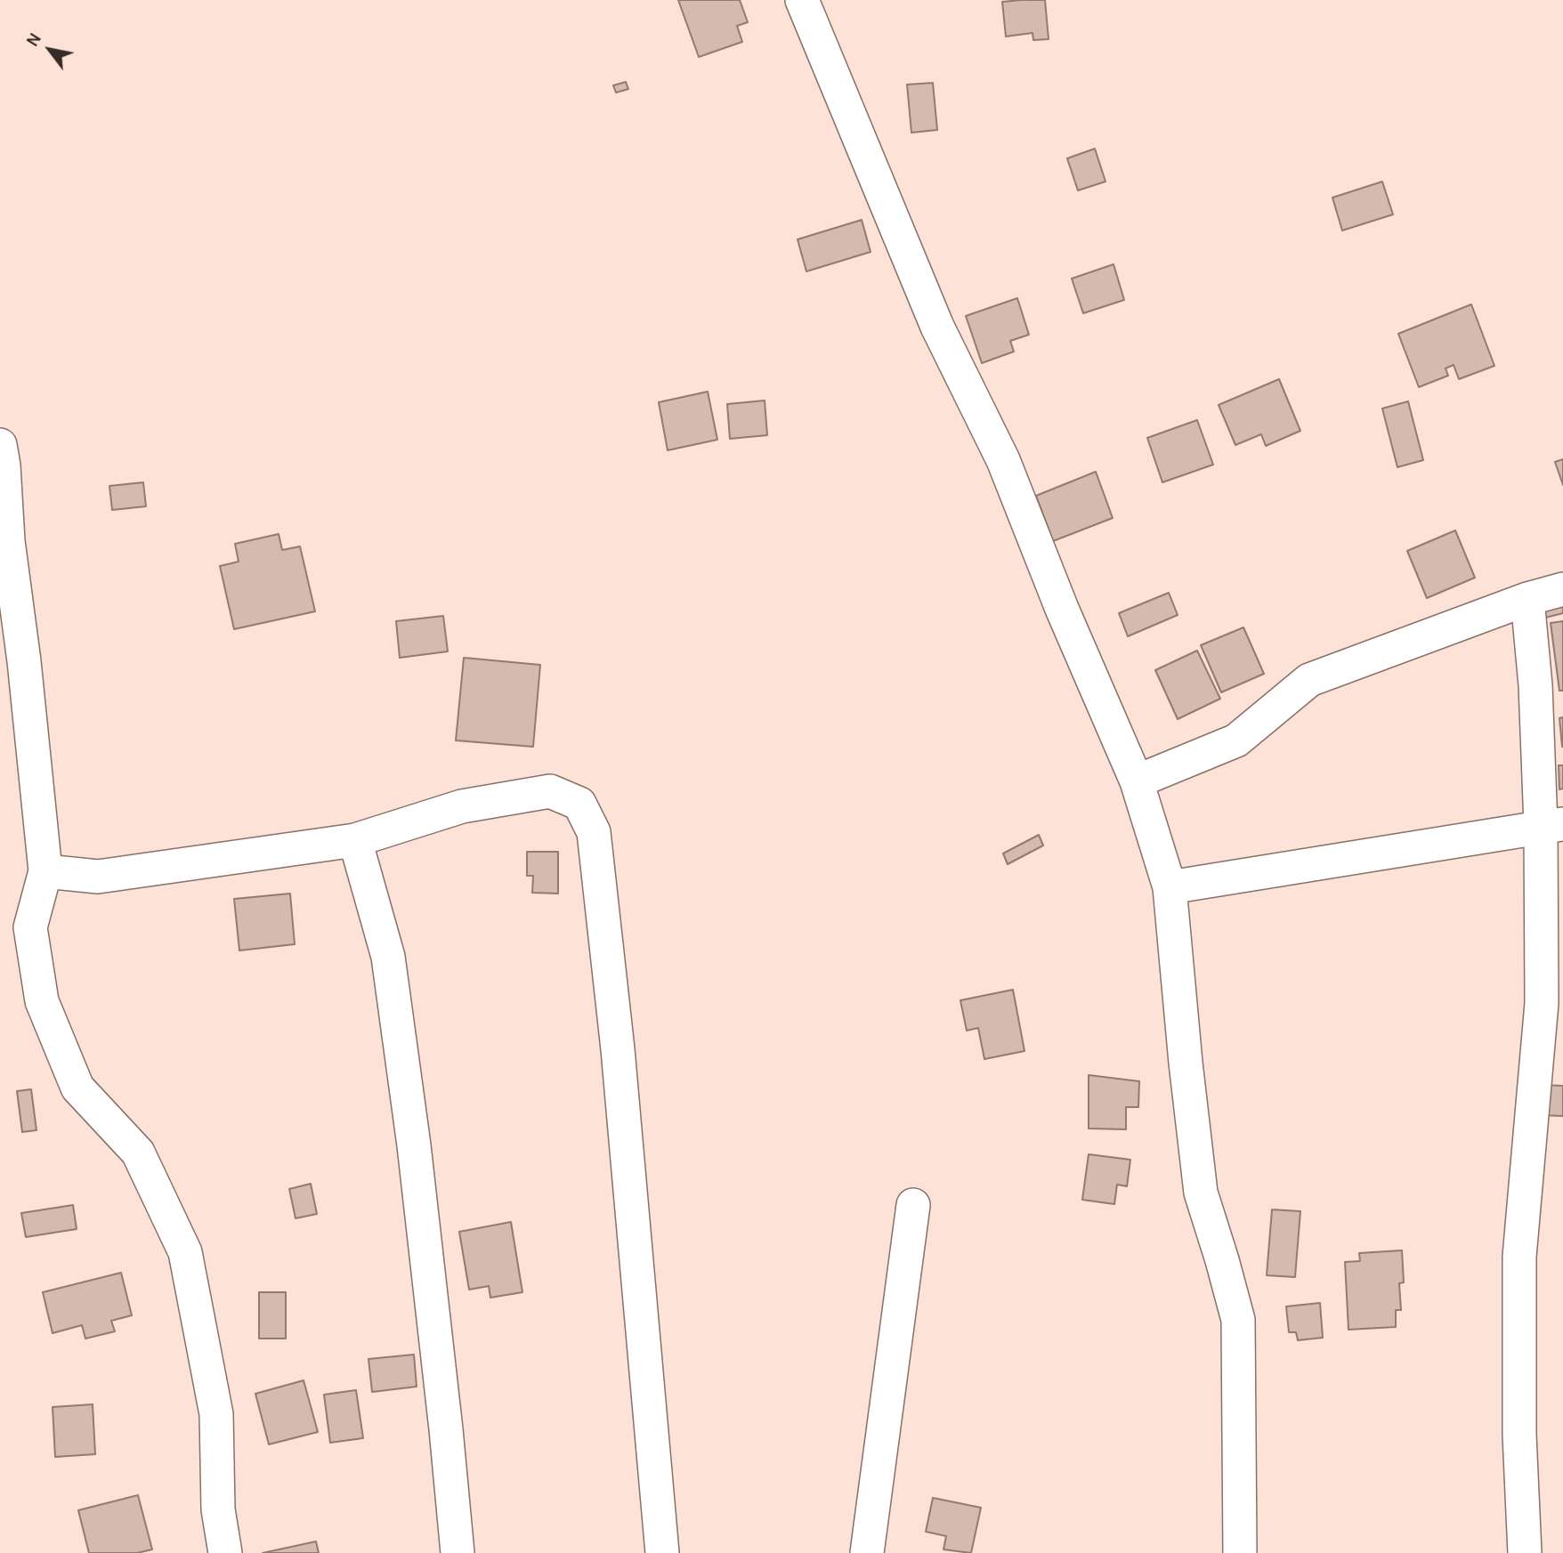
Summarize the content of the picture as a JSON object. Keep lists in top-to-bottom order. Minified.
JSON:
{"north":"top left"}
